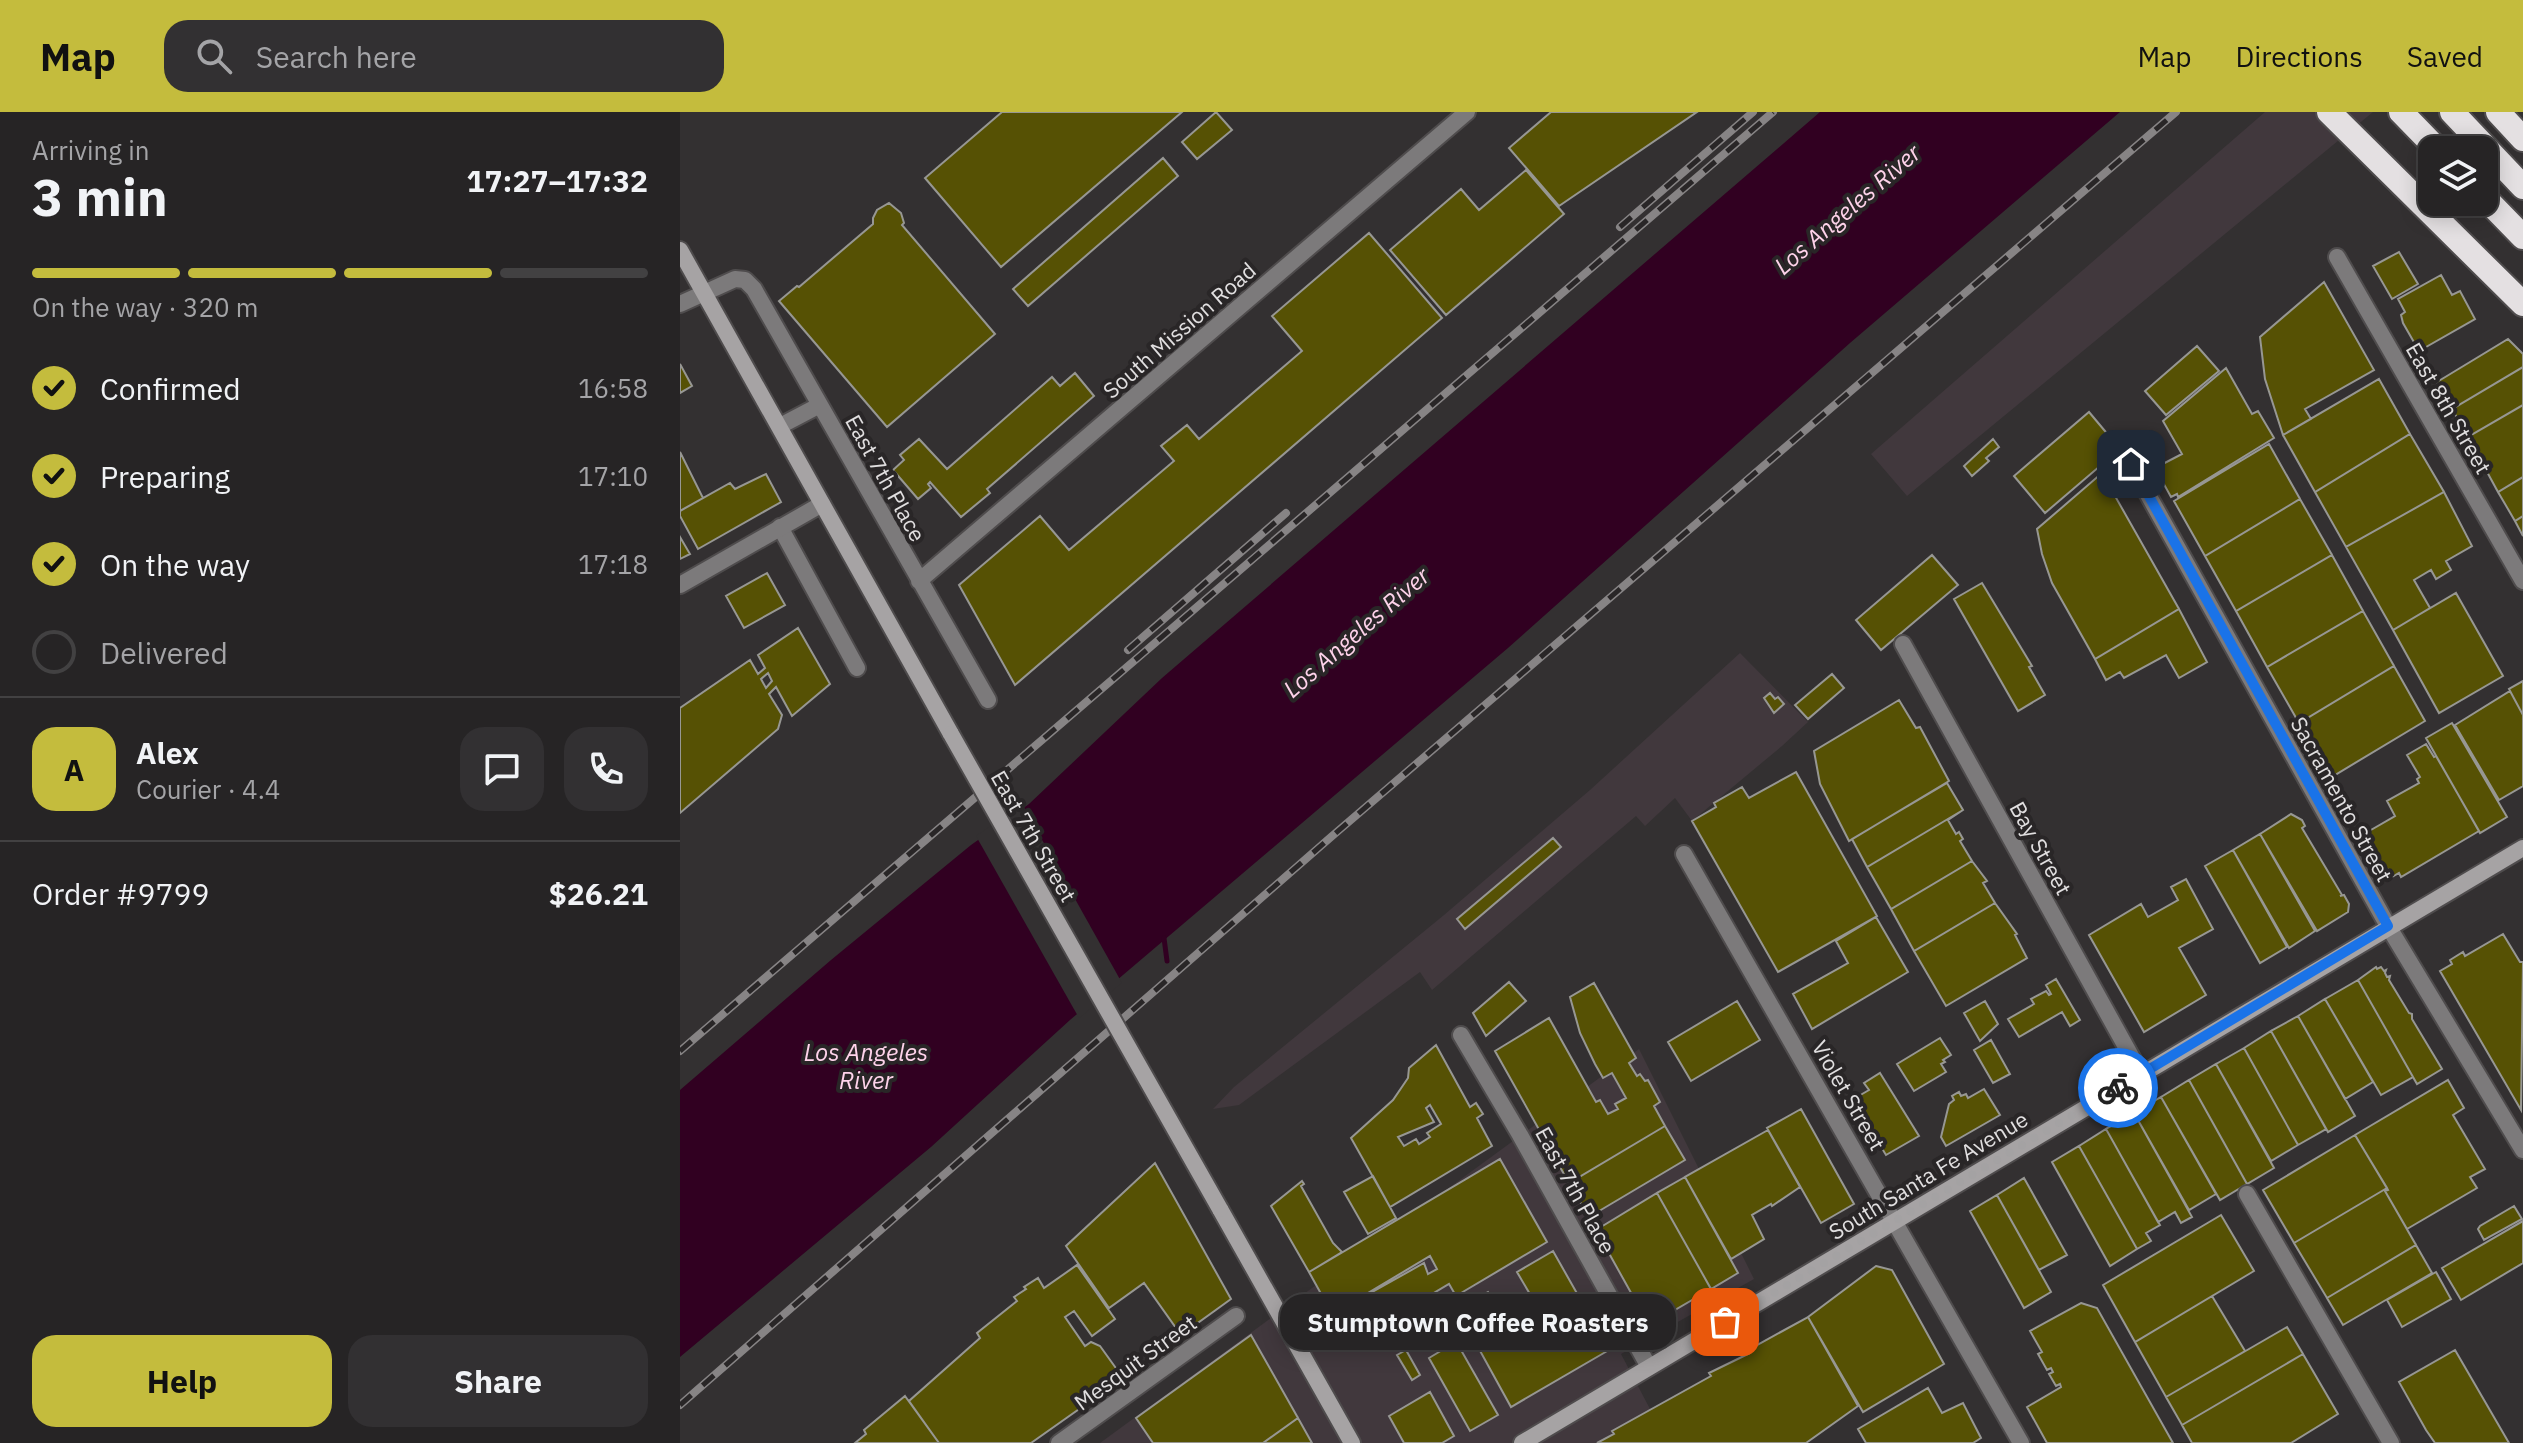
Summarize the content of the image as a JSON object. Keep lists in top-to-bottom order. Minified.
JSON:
{"streets":{"main road":["East 7th Street","South Santa Fe Avenue"],"street":["South Mission Road","East 8th Street","East 7th Place","Sacramento Street","Bay Street","Violet Street","Mesquit Street"]},"crossings":[["South Mission Road","East 7th Place"],["East 7th Place","East 7th Street"],["East 7th Place","South Santa Fe Avenue"],["Sacramento Street","South Santa Fe Avenue"],["Bay Street","South Santa Fe Avenue"],["Violet Street","South Santa Fe Avenue"]],"water":["Los Angeles River"],"places":["Stumptown Coffee Roasters"],"page":{"header":"Map","search":"Search here","nav":["Map","Directions","Saved"],"heading":["3 min","Arriving in","17:27–17:32"],"panel":["Alex","Courier · 4.4","Order #9799","$26.21"],"bar":"On the way · 320 m","list":[["Confirmed","16:58"],["Preparing","17:10"],["On the way","17:18"],"Delivered"],"round":"A","bubble":"Stumptown Coffee Roasters","buttons":["Help","Share"]}}
